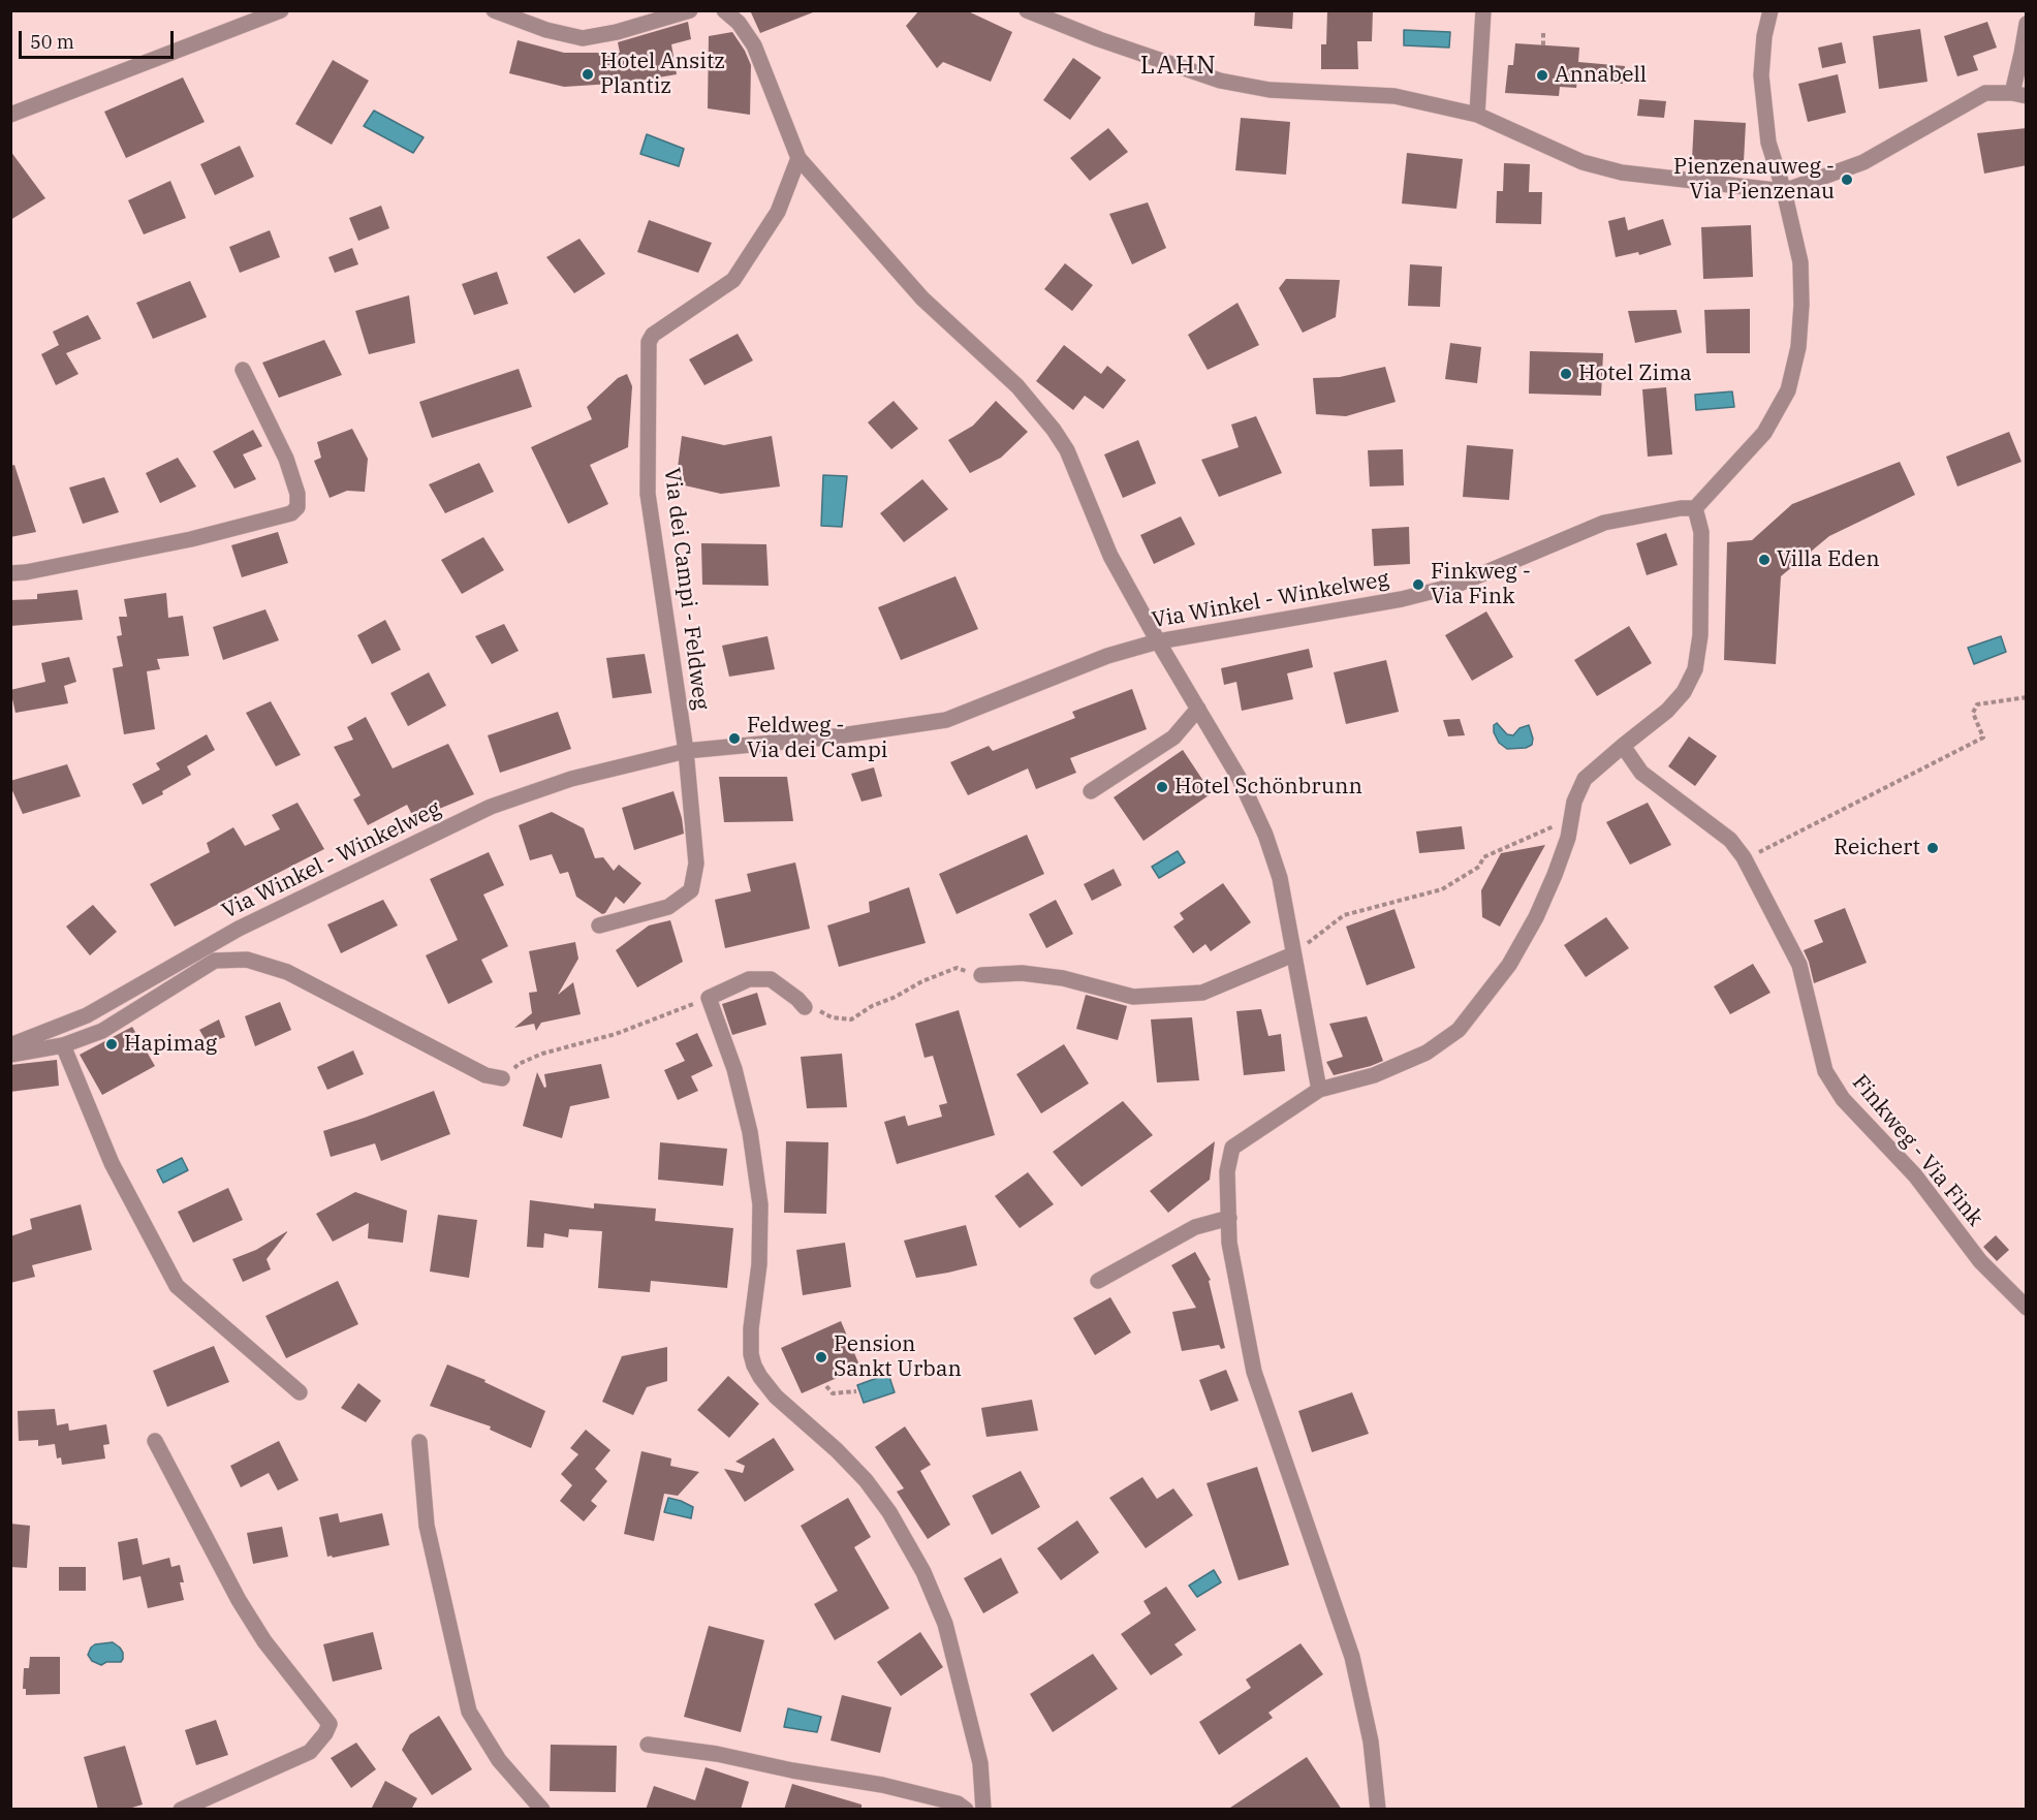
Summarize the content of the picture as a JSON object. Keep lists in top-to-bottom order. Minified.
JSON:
{"streets":{"street":["Via dei Campi - Feldweg","Via Winkel - Winkelweg","Finkweg - Via Fink"]},"crossings":[["Via dei Campi - Feldweg","Via Winkel - Winkelweg"]],"districts":["LAHN"],"places":["Hotel Ansitz Plantiz","Annabell","Pienzenauweg - Via Pienzenau","Hotel Zima","Villa Eden","Finkweg - Via Fink","Feldweg - Via dei Campi","Hotel Schönbrunn","Reichert","Hapimag","Pension Sankt Urban"],"scale_bar":"50 m"}
